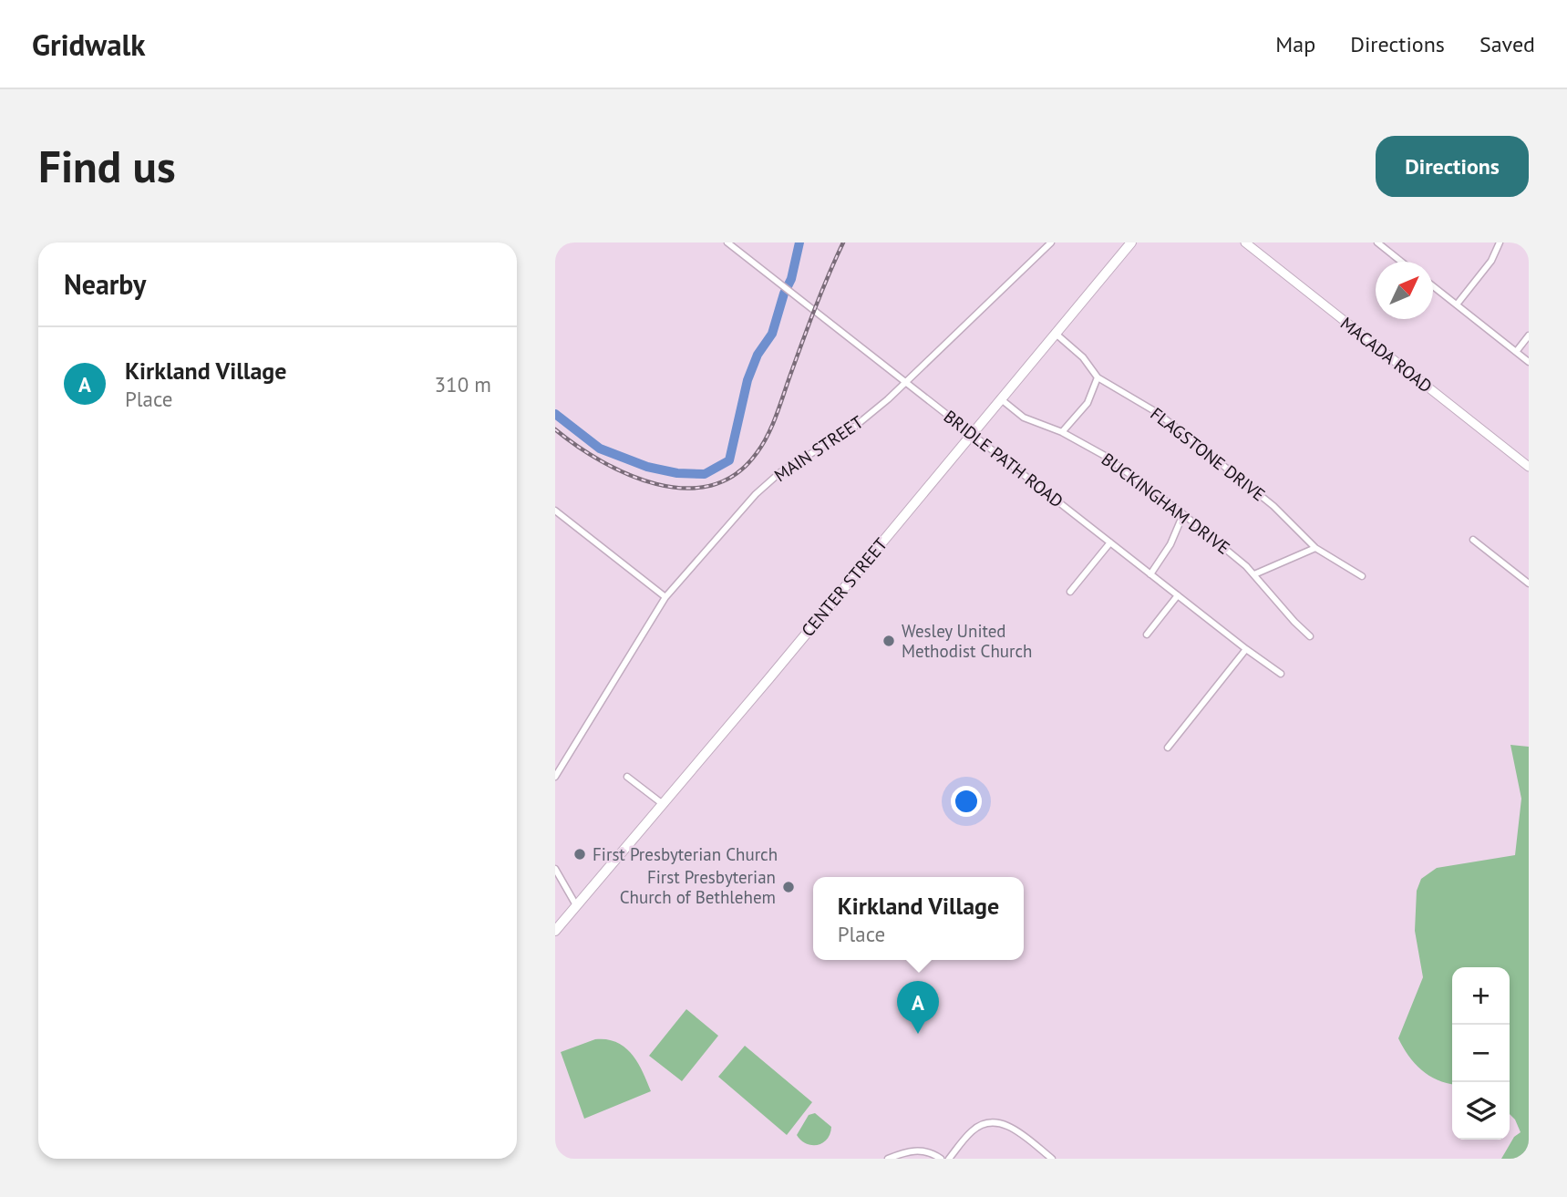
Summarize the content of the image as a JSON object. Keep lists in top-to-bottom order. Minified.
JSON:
{"streets":{"main road":["CENTER STREET"],"street":["MACADA ROAD","MAIN STREET","FLAGSTONE DRIVE","BRIDLE PATH ROAD","BUCKINGHAM DRIVE"]},"crossings":[["MAIN STREET","BRIDLE PATH ROAD"],["FLAGSTONE DRIVE","CENTER STREET"],["BRIDLE PATH ROAD","CENTER STREET"],["BUCKINGHAM DRIVE","CENTER STREET"]],"places":["Wesley United Methodist Church","First Presbyterian Church","First Presbyterian Church of Bethlehem"],"north":"top right","page":{"header":"Gridwalk","nav":["Map","Directions","Saved"],"buttons":"Directions","title":"Find us","heading":"Nearby","list":[{"mark":"A","name":"Kirkland Village","note":"Place","value":"310 m"}],"popup":["Kirkland Village","Place"],"map_buttons":["+","−"],"pins":"A"}}
